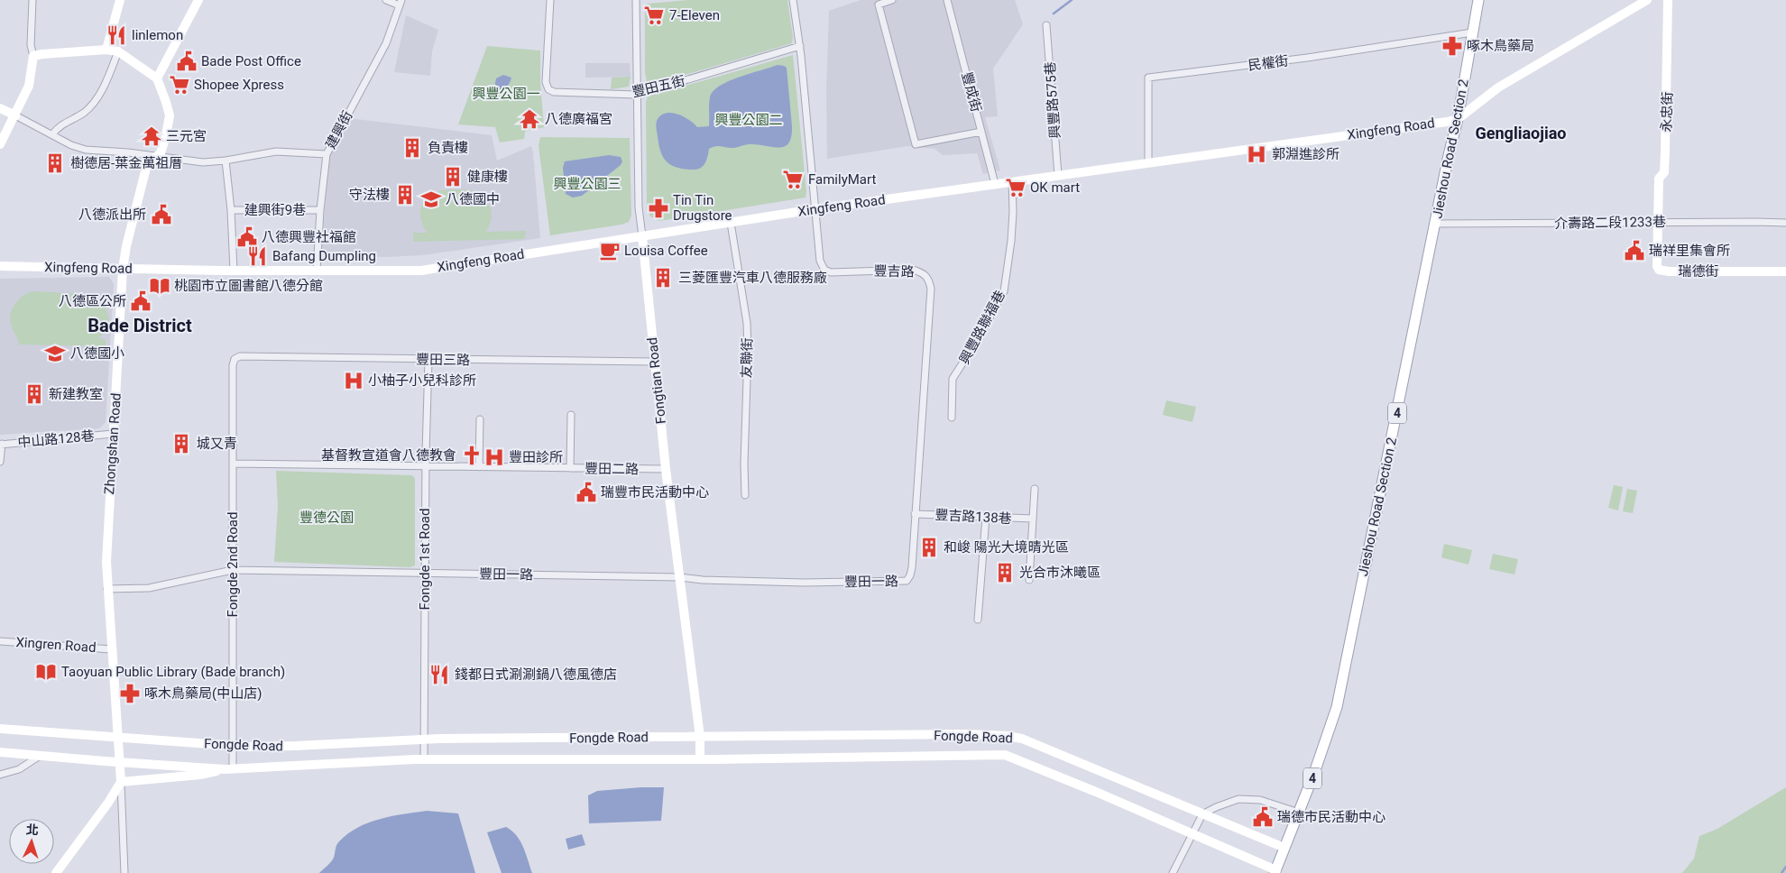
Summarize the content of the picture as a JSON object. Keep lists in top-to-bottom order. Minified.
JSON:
{"streets":{"main road":["永忠街","Xingfeng Road","Jieshou Road Section 2","瑞德街","Fongtian Road","4","Zhongshan Road","Fongde Road"],"street":["民權街","豐田五街","豐成街","興豐路575巷","建興街","建興街9巷","介壽路二段1233巷","豐吉路","興豐路聯福巷","友聯街","豐田三路","中山路128巷","豐田二路","豐吉路138巷","Fongde 1st Road","Fongde 2nd Road","豐田一路","Xingren Road"]},"crossings":[["民權街","Xingfeng Road"],["民權街","Jieshou Road Section 2"],["豐田五街","豐吉路"],["豐田五街","Fongtian Road"],["豐成街","Xingfeng Road"],["興豐路575巷","Xingfeng Road"],["永忠街","介壽路二段1233巷"],["永忠街","瑞德街"],["Xingfeng Road","建興街"],["Xingfeng Road","Jieshou Road Section 2"],["Xingfeng Road","豐吉路"],["Xingfeng Road","興豐路聯福巷"],["Xingfeng Road","友聯街"],["Xingfeng Road","Fongtian Road"],["Xingfeng Road","Zhongshan Road"],["建興街","建興街9巷"],["Jieshou Road Section 2","介壽路二段1233巷"],["Jieshou Road Section 2","Fongde Road"],["介壽路二段1233巷","瑞德街"],["豐吉路","豐吉路138巷"],["豐吉路","豐田一路"],["豐田三路","Fongtian Road"],["豐田三路","Fongde 1st Road"],["豐田三路","Fongde 2nd Road"],["Fongtian Road","豐田二路"],["Fongtian Road","豐田一路"],["Fongtian Road","Fongde Road"],["中山路128巷","Zhongshan Road"],["Zhongshan Road","豐田一路"],["Zhongshan Road","Xingren Road"],["Zhongshan Road","Fongde Road"],["豐田二路","Fongde 1st Road"],["豐田二路","Fongde 2nd Road"],["Fongde 1st Road","豐田一路"],["Fongde 1st Road","Fongde Road"],["Fongde 2nd Road","豐田一路"],["Fongde 2nd Road","Fongde Road"]],"districts":["Gengliaojiao","Bade District"],"parks":["興豐公園一","興豐公園二","興豐公園三","豐德公園"],"places":{"supermarket":["7-Eleven","Shopee Xpress","FamilyMart","OK mart"],"restaurant":["linlemon","Bafang Dumpling","錢都日式涮涮鍋八德風德店"],"pharmacy":["啄木鳥藥局","Tin Tin Drugstore","啄木鳥藥局(中山店)"],"public building":["Bade Post Office","八德派出所","八德興豐社福館","瑞祥里集會所","八德區公所","瑞豐市民活動中心","瑞德市民活動中心"],"temple":["八德廣福宮","三元宮"],"building":["負責樓","樹德居-葉金萬祖厝","健康樓","守法樓","三菱匯豐汽車八德服務廠","新建教室","城又青","和峻 陽光大境晴光區","光合市沐曦區"],"hospital":["郭淵進診所","小柚子小兒科診所","豐田診所"],"school or university":["八德國中","八德國小"],"cafe":["Louisa Coffee"],"library":["桃園市立圖書館八德分館","Taoyuan Public Library (Bade branch)"],"church":["基督教宣道會八德教會"]},"north":"top"}
